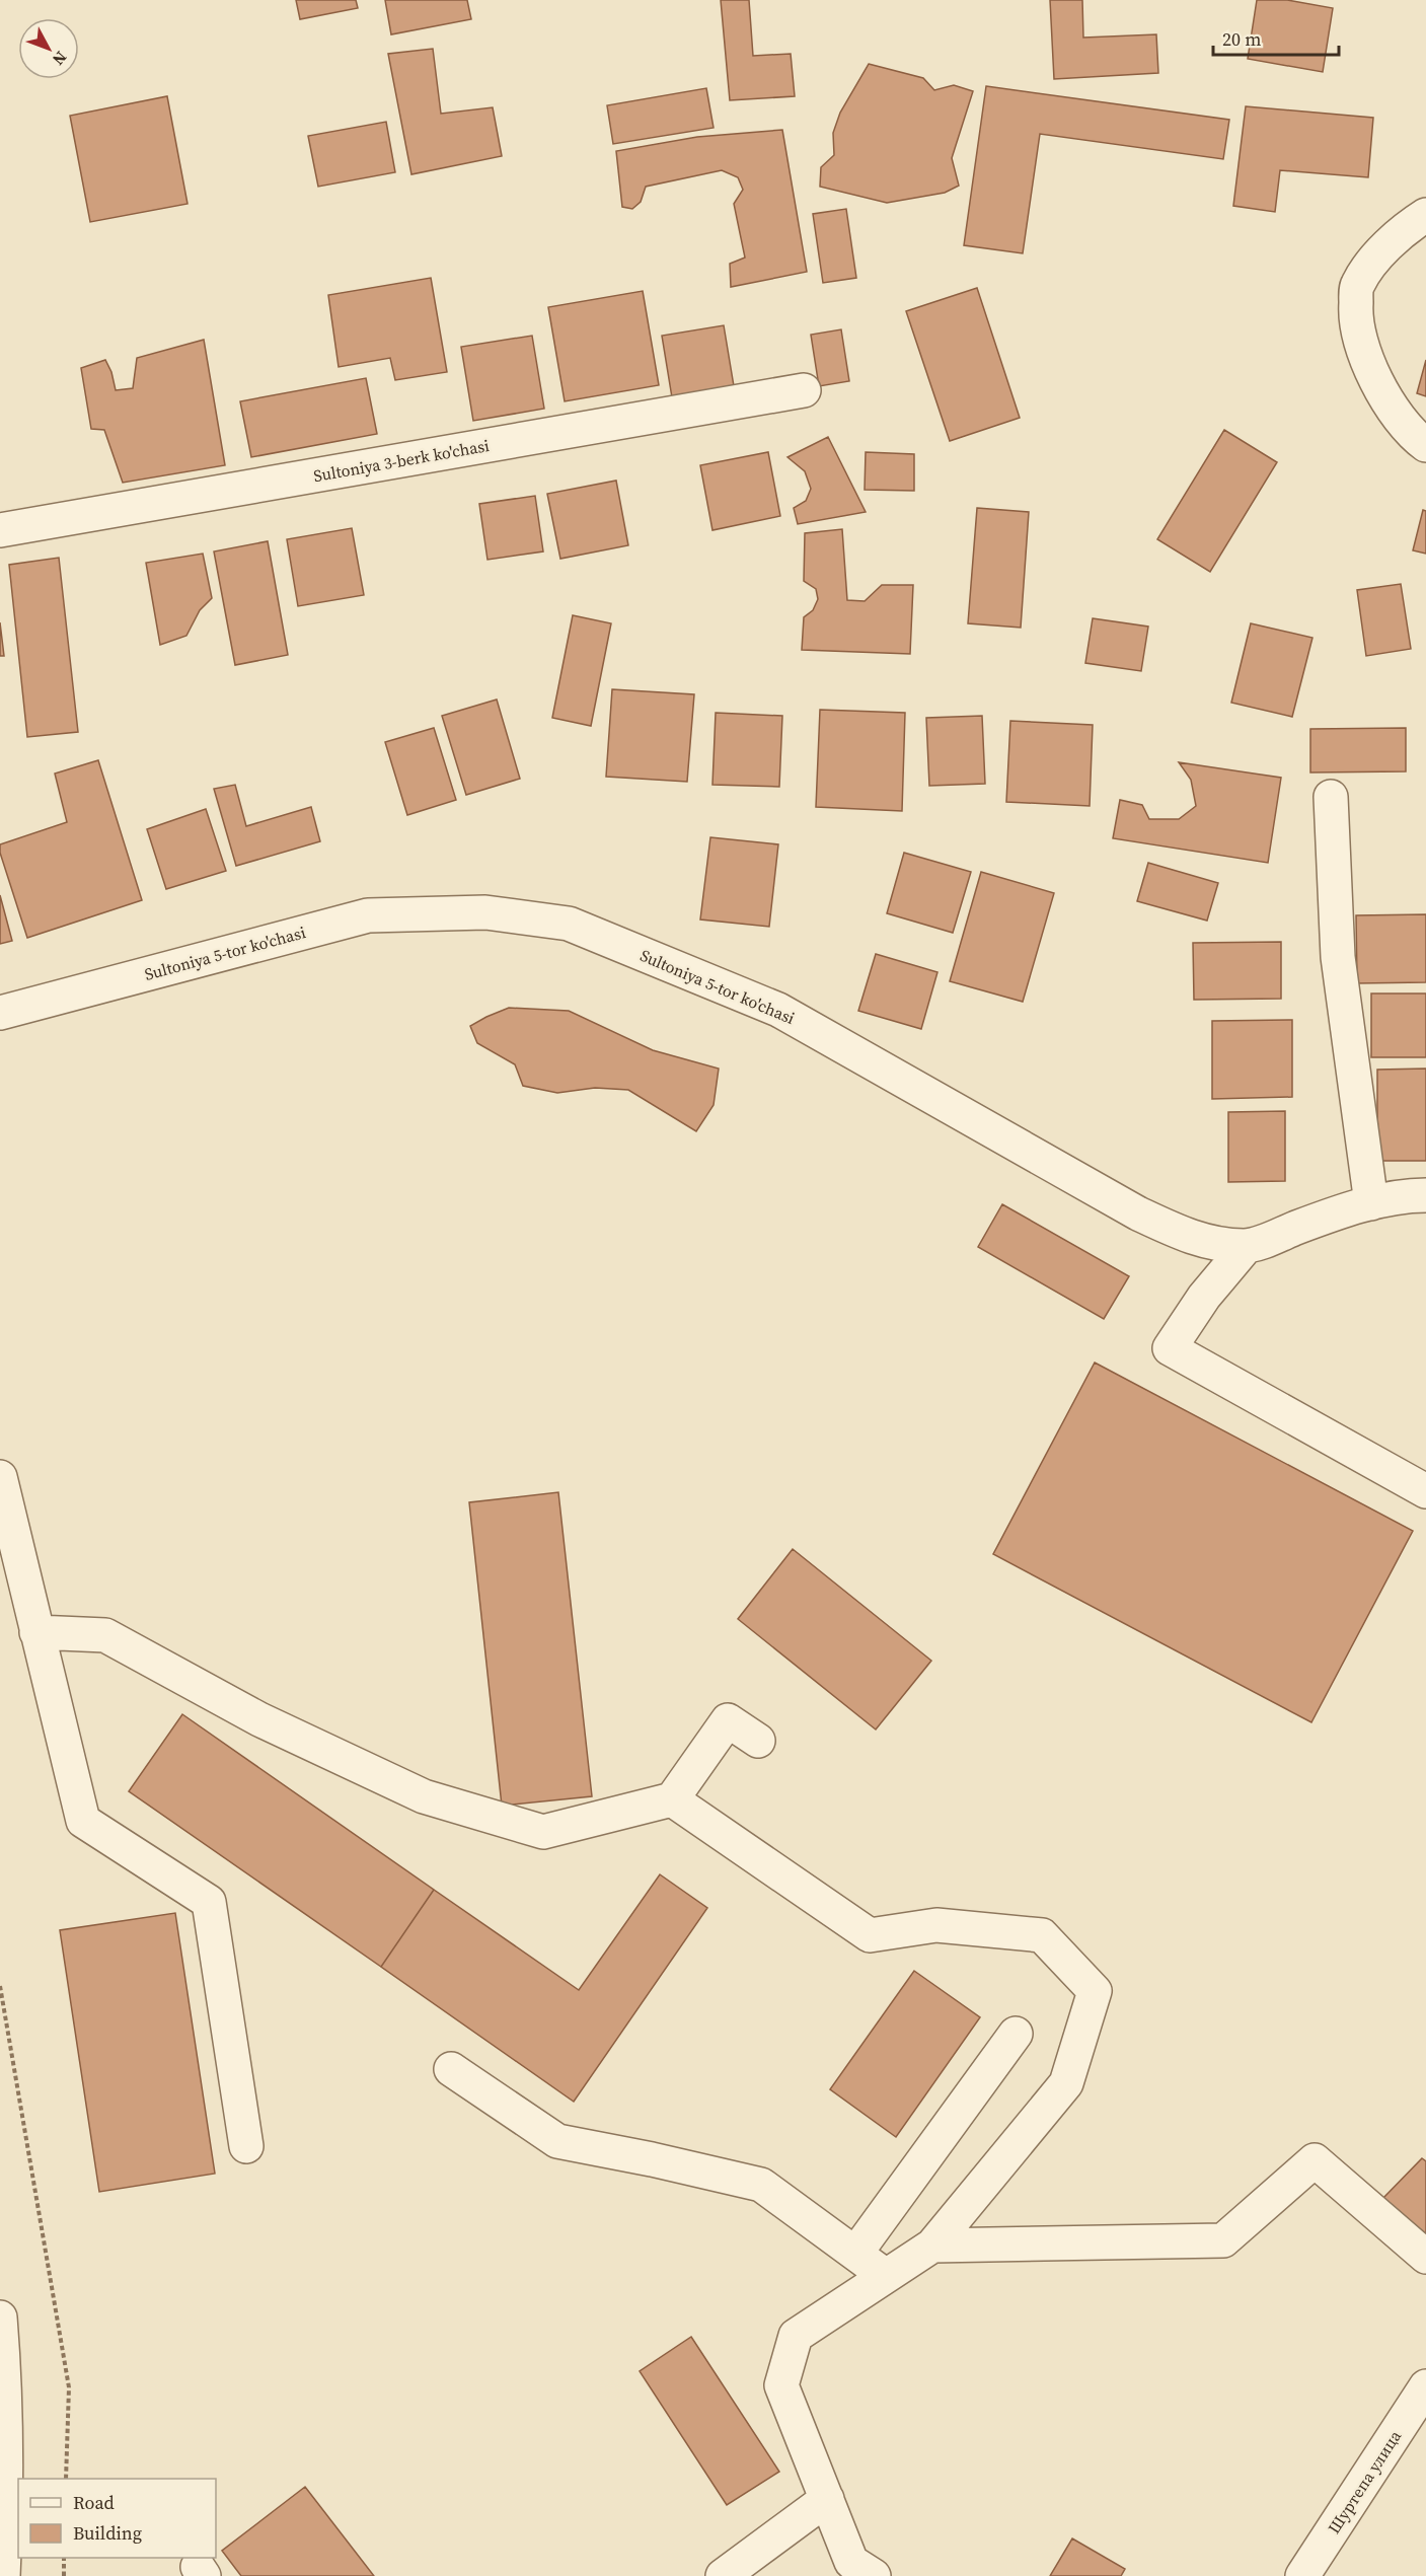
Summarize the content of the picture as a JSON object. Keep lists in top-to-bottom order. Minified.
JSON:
{"streets":{"street":["Sultoniya 3-berk ko'chasi","Sultoniya 5-tor ko'chasi","Шуртепа улица"]},"legend":["Road","Building"],"scale_bar":"20 m","north":"bottom right"}
